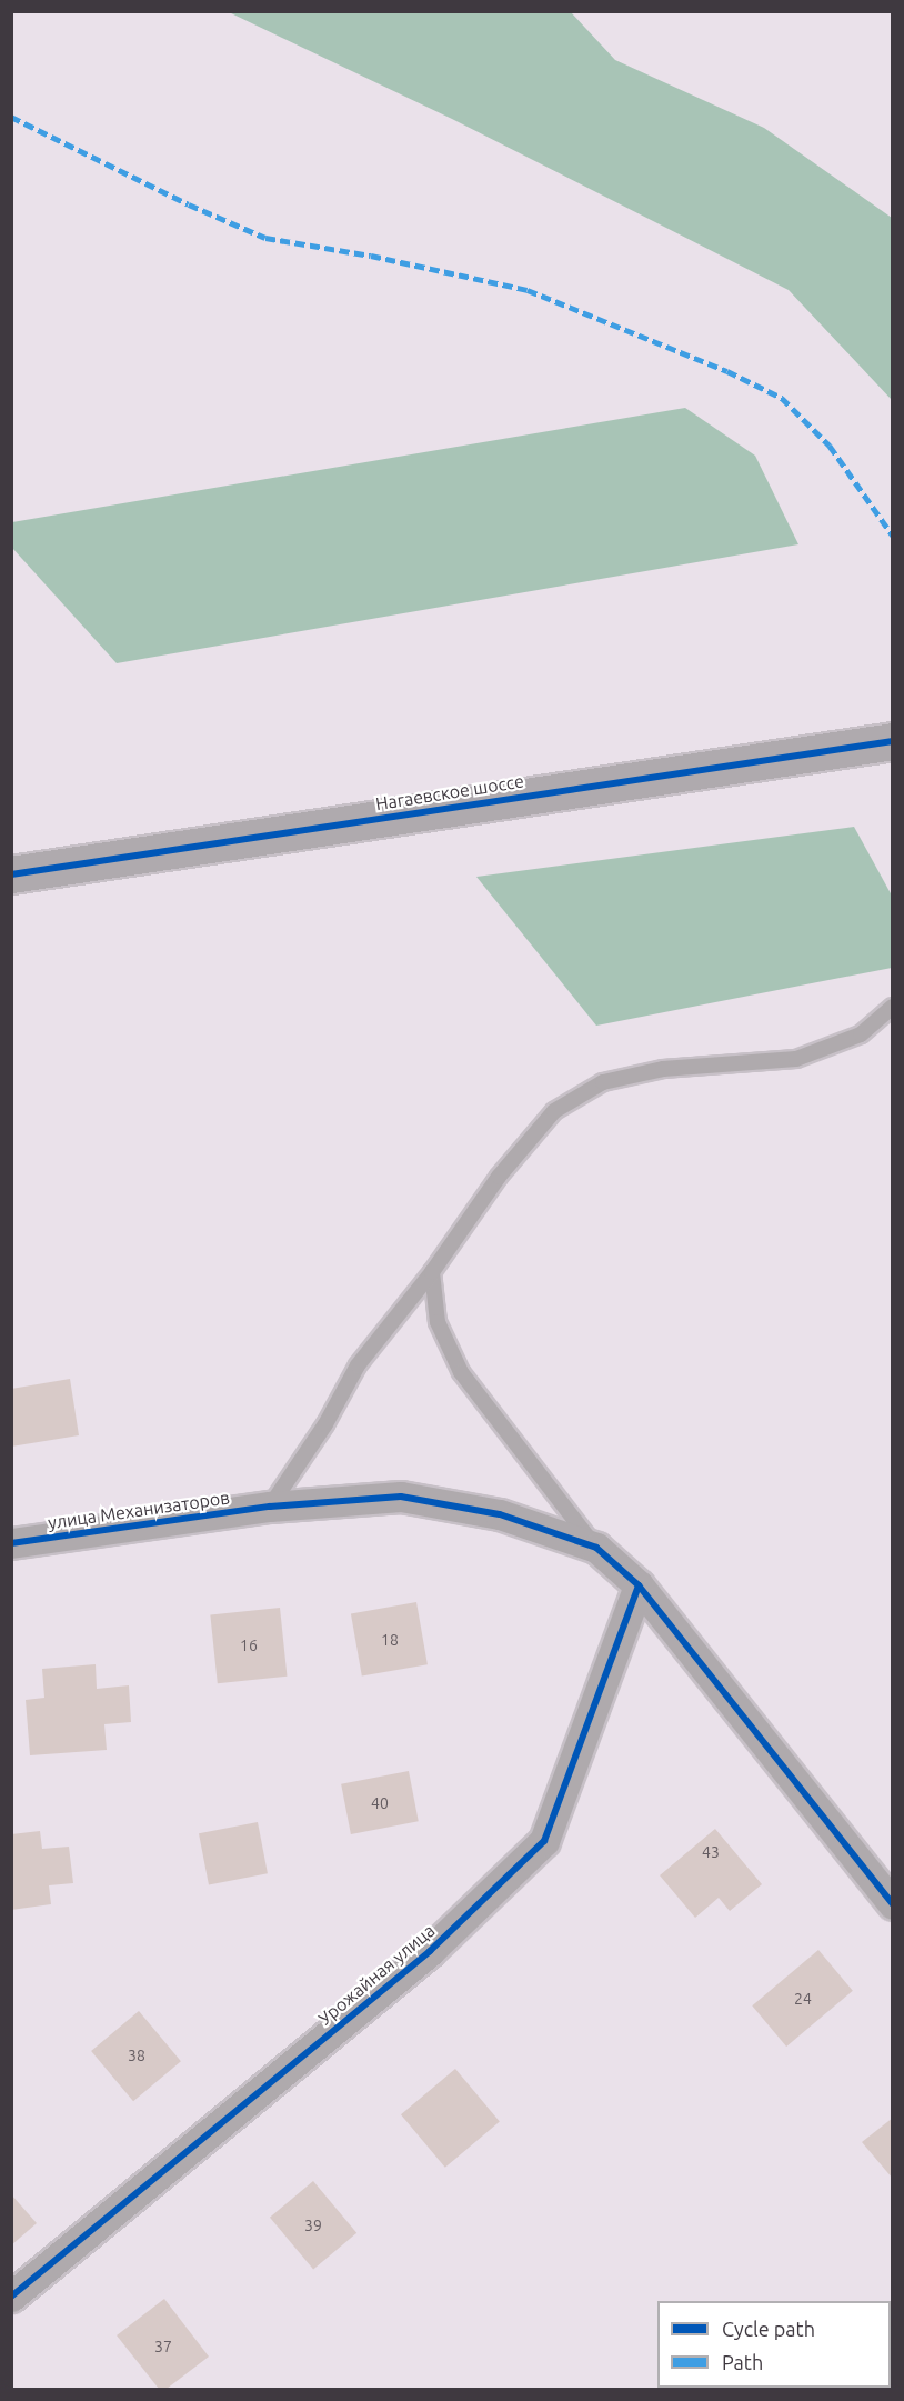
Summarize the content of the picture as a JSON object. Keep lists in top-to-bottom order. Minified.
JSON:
{"streets":{"street":["Нагаевское шоссе","улица Механизаторов","Урожайная улица"]},"house_numbers":["18","16","40","43","24","38","39","37"],"legend":["Cycle path","Path"]}
